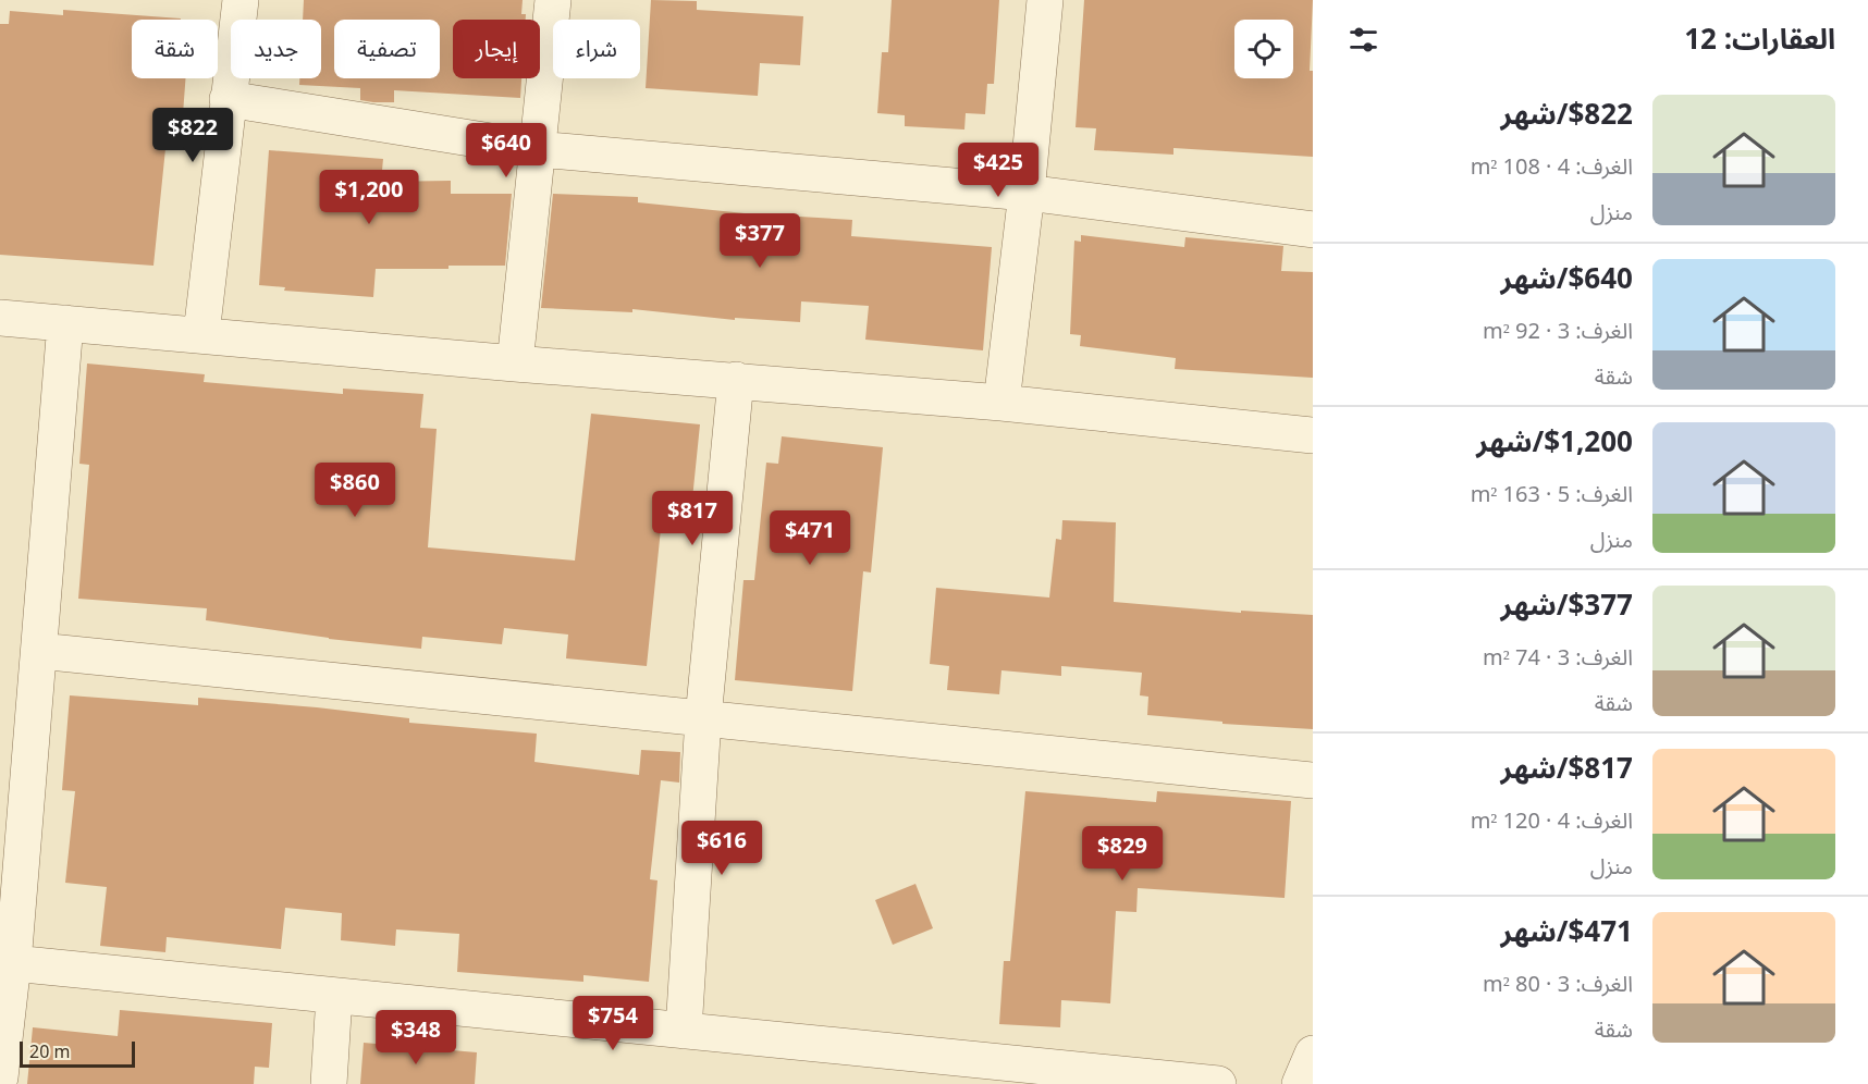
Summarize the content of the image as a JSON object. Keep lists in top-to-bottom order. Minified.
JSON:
{"scale_bar":"20 m","page":{"heading":"العقارات: 12","chip":["شراء","إيجار","تصفية","جديد","شقة"],"list":[{"name":"$822/شهر","note":"الغرف: 4 · 108 m² · منزل"},{"name":"$640/شهر","note":"الغرف: 3 · 92 m² · شقة"},{"name":"$1,200/شهر","note":"الغرف: 5 · 163 m² · منزل"},{"name":"$377/شهر","note":"الغرف: 3 · 74 m² · شقة"},{"name":"$817/شهر","note":"الغرف: 4 · 120 m² · منزل"},{"name":"$471/شهر","note":"الغرف: 3 · 80 m² · شقة"}],"price":["$822","$640","$425","$1,200","$377","$860","$817","$471","$616","$829","$754","$348"],"scale":"20 m"}}
